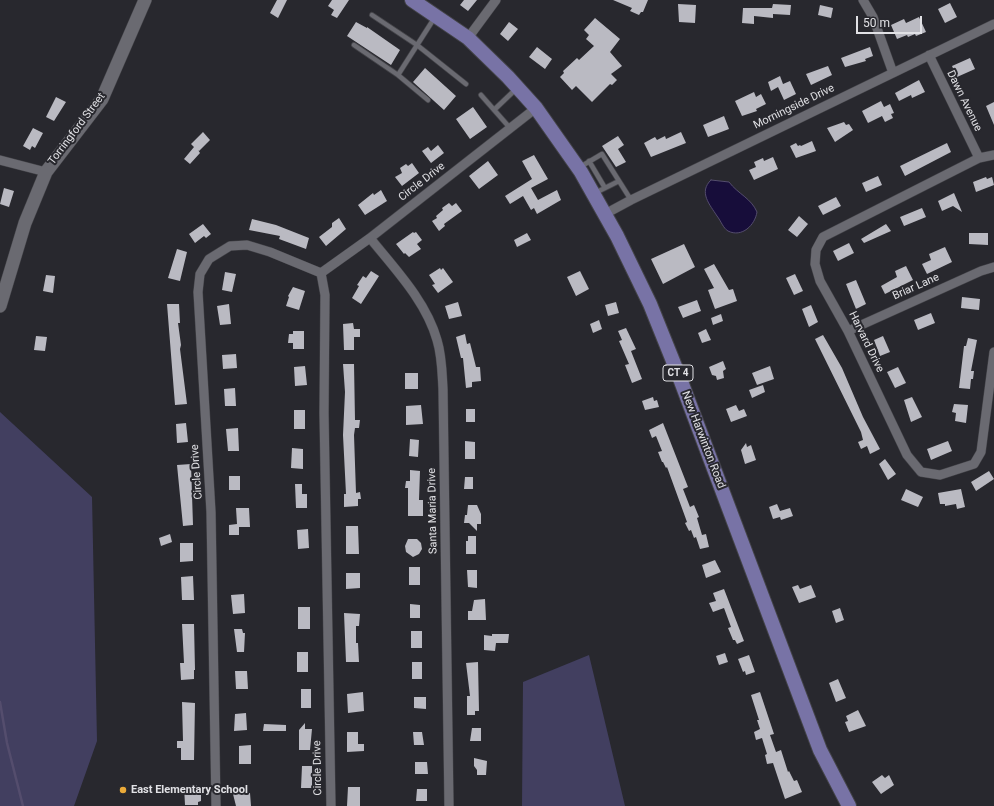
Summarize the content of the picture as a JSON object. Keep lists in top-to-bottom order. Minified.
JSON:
{"streets":{"main road":["Torringford Street","CT 4","New Harwinton Road"],"street":["Dawn Avenue","Morningside Drive","Circle Drive","Briar Lane","Harvard Drive","Santa Maria Drive"]},"crossings":[["Dawn Avenue","Morningside Drive"],["Dawn Avenue","Harvard Drive"],["Morningside Drive","New Harwinton Road"],["Circle Drive","New Harwinton Road"],["Circle Drive","Santa Maria Drive"],["Briar Lane","Harvard Drive"]],"places":["East Elementary School"],"scale_bar":"50 m"}
